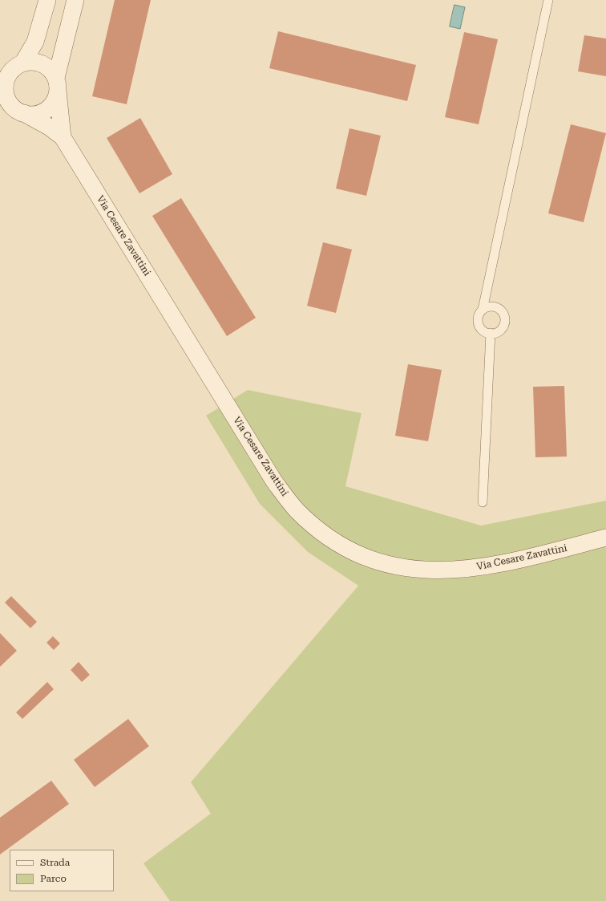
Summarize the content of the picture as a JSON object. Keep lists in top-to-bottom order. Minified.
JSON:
{"streets":{"street":["Via Cesare Zavattini"]},"legend":["Strada","Parco"]}
